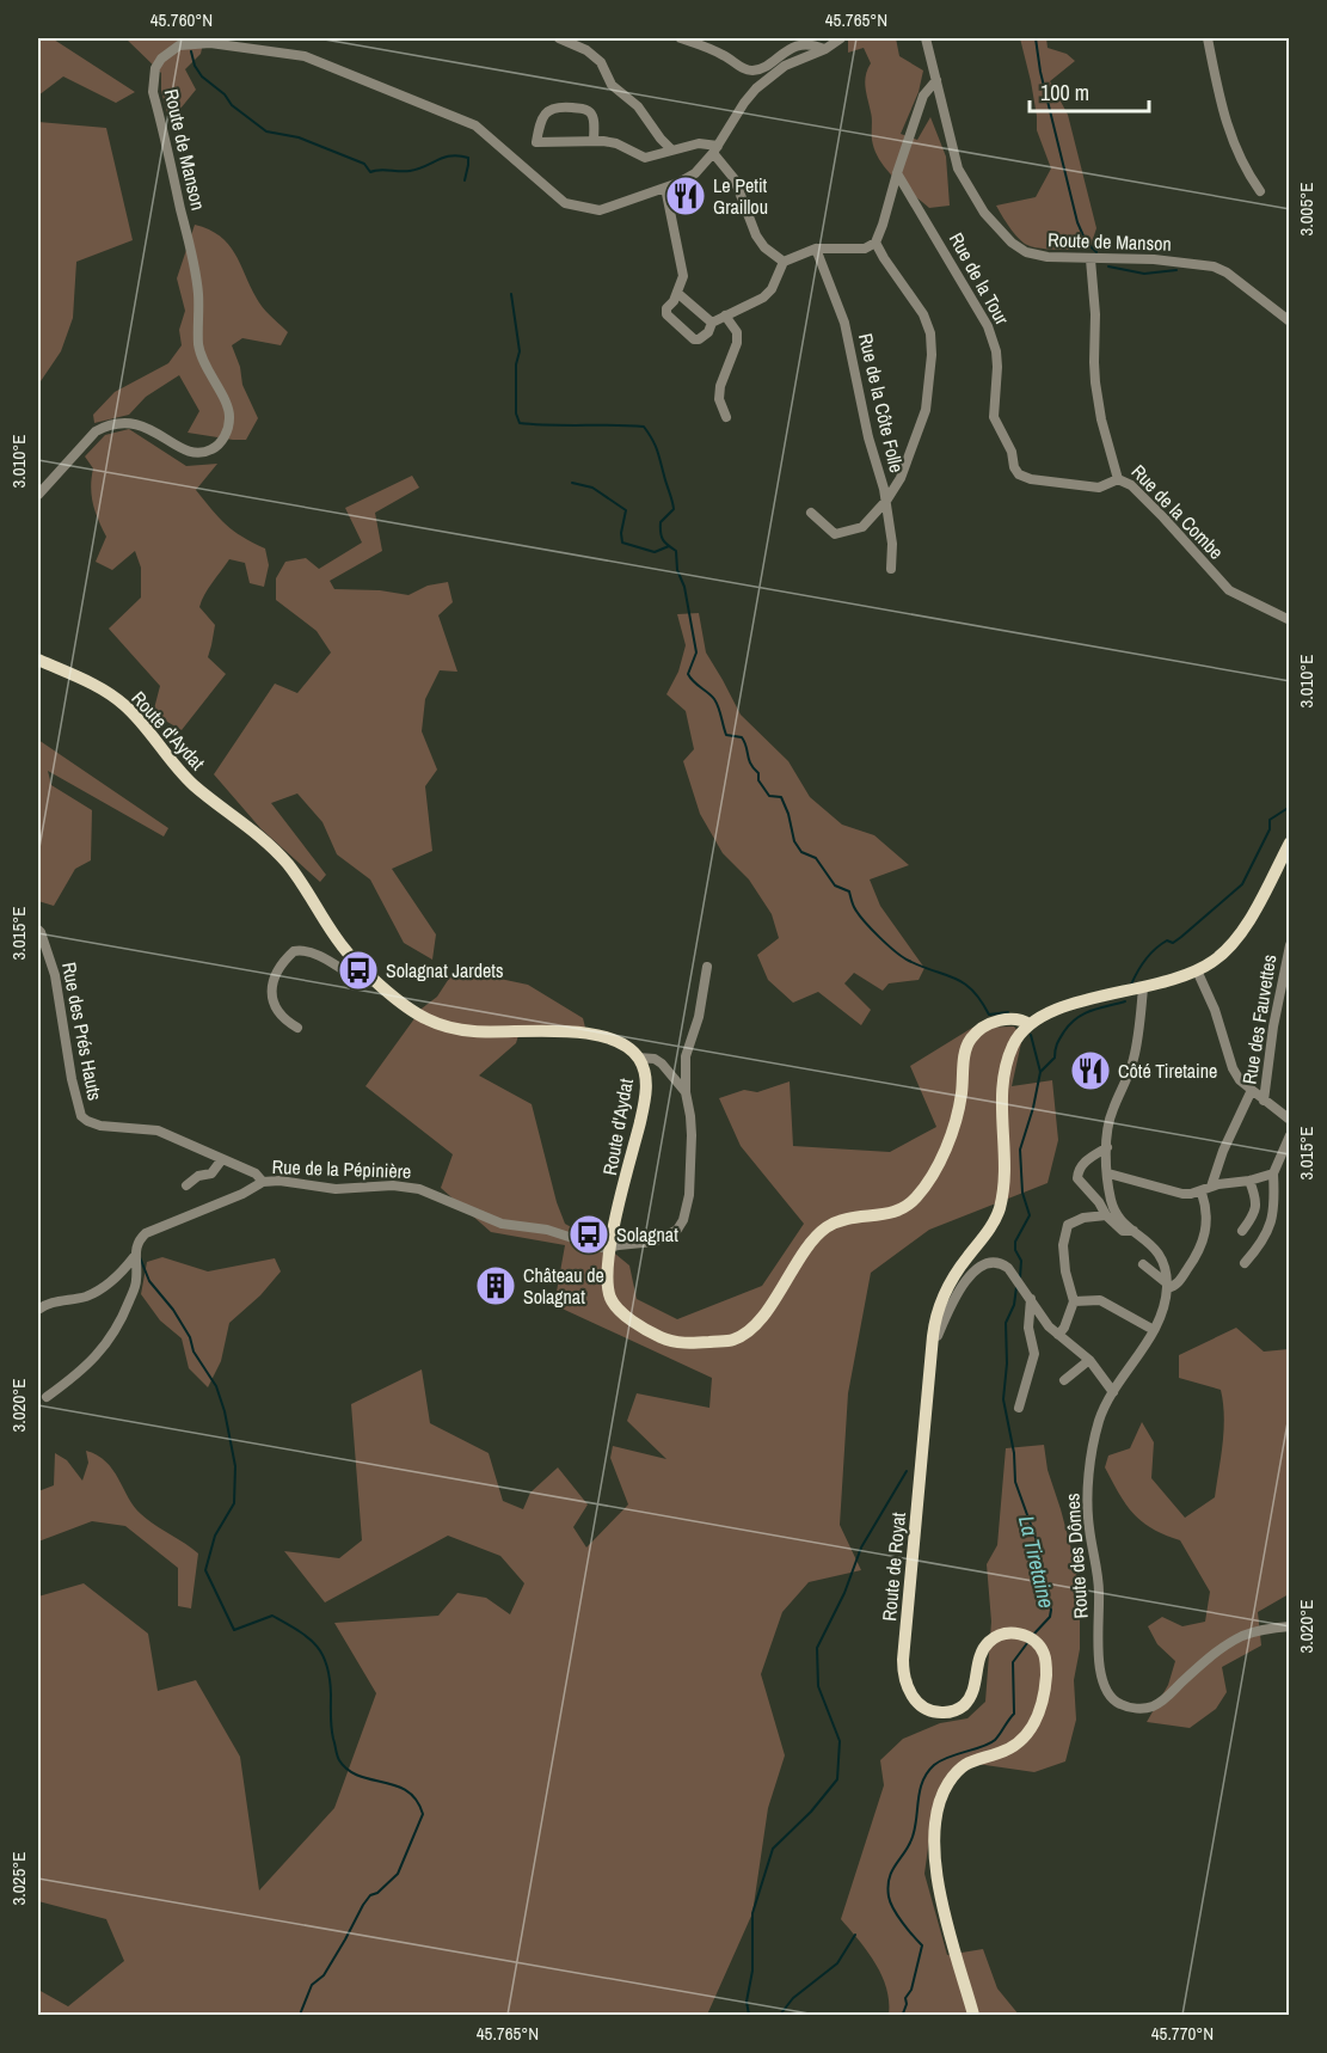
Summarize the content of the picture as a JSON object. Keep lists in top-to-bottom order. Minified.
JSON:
{"streets":{"main road":["Route d'Aydat","Route de Royat"],"street":["Route de Manson","Rue de la Tour","Rue de la Côte Folle","Rue de la Combe","Rue des Fauvettes","Rue des Prés Hauts","Rue de la Pépinière","Route des Dômes"]},"crossings":[["Route de Manson","Rue de la Combe"],["Rue de la Tour","Rue de la Combe"],["Route d'Aydat","Rue de la Pépinière"],["Route d'Aydat","Route de Royat"],["Rue des Prés Hauts","Rue de la Pépinière"]],"water":["La Tiretaine"],"places":{"restaurant":["Le Petit Graillou","Côté Tiretaine"],"bus stop":["Solagnat Jardets","Solagnat"],"building":["Château de Solagnat"]},"scale_bar":"100 m","coordinates":["45.760°N","45.765°N","3.005°E","3.010°E","3.015°E","3.020°E","3.025°E","45.770°N"]}
